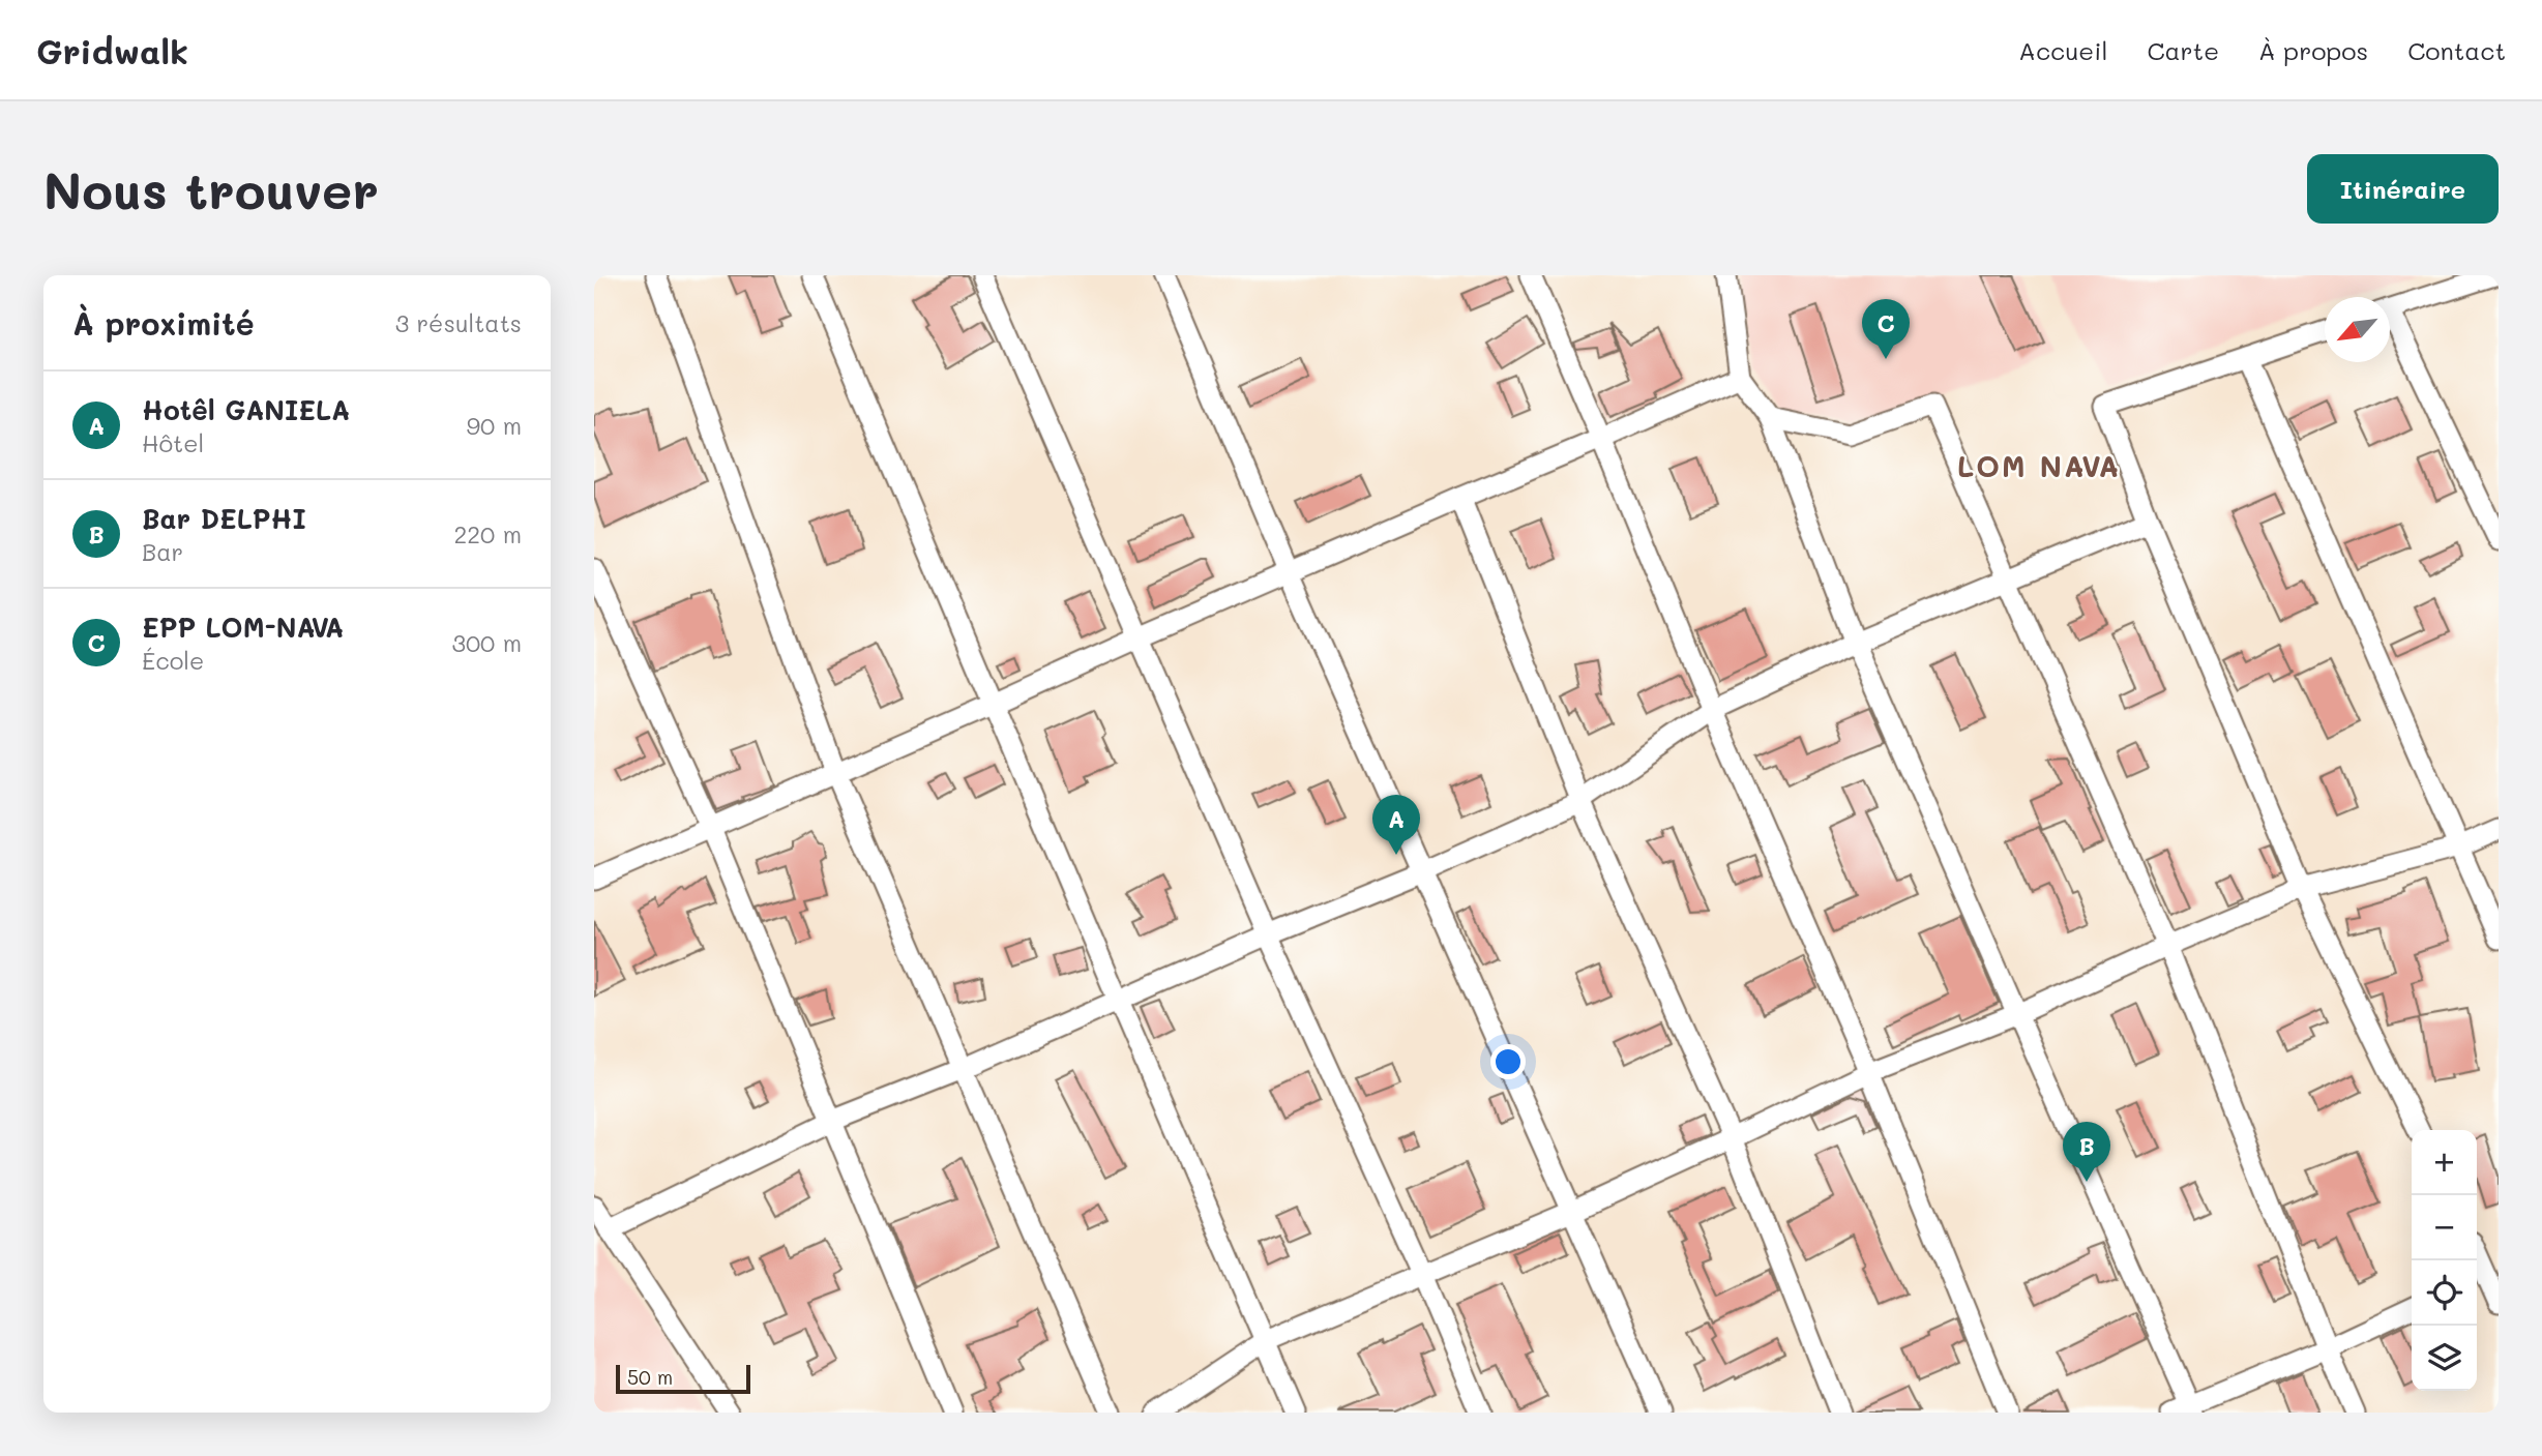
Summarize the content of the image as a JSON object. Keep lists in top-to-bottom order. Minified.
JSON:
{"districts":["LOM NAVA"],"scale_bar":"50 m","north":"bottom left","page":{"header":"Gridwalk","nav":["Accueil","Carte","À propos","Contact"],"buttons":"Itinéraire","title":"Nous trouver","heading":["À proximité","3 résultats"],"pins":["C","A","B"],"list":[{"mark":"A","name":"Hotêl GANIELA","note":"Hôtel","value":"90 m"},{"mark":"B","name":"Bar DELPHI","note":"Bar","value":"220 m"},{"mark":"C","name":"EPP LOM-NAVA","note":"École","value":"300 m"}],"map_buttons":["+","−"],"scale":"50 m"}}
